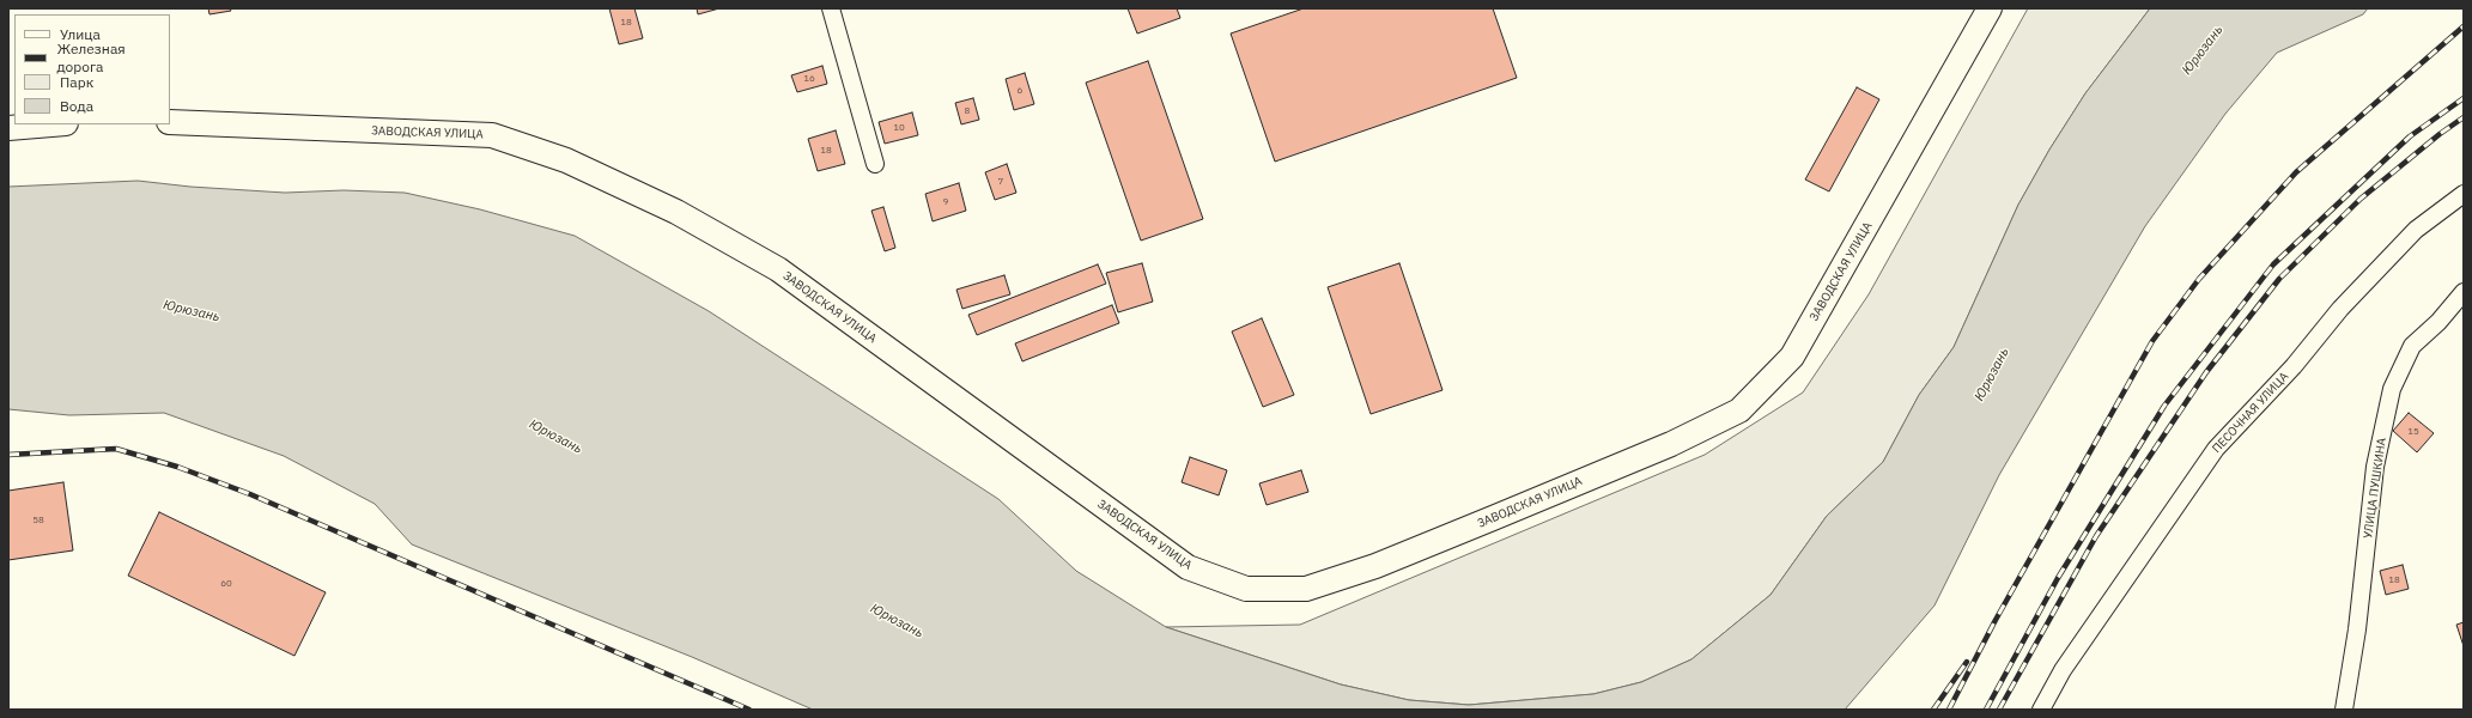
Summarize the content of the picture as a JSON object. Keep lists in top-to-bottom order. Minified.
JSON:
{"streets":{"street":["ЗАВОДСКАЯ УЛИЦА","ПЕСОЧНАЯ УЛИЦА","УЛИЦА ПУШКИНА"]},"water":["Юрюзань"],"house_numbers":["18","16","6","8","10","18","7","9","15","58","18","60"],"legend":["Улица","Железная дорога","Парк","Вода"]}
